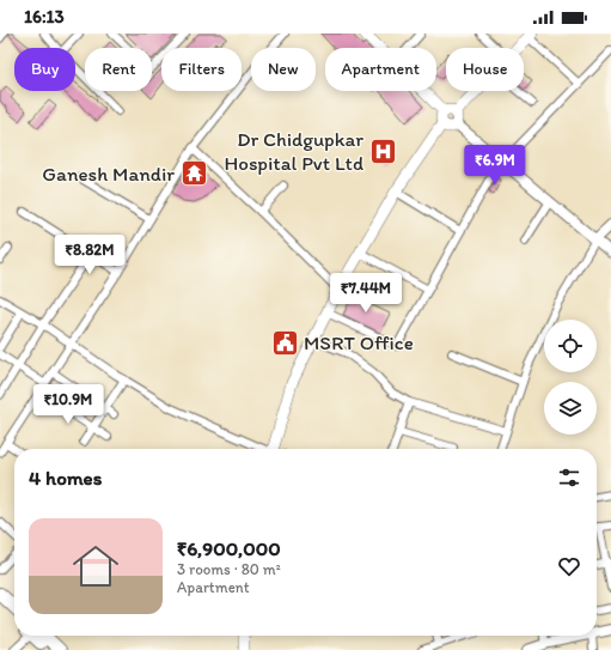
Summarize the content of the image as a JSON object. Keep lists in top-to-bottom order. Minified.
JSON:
{"places":{"hospital":["Dr Chidgupkar Hospital Pvt Ltd"],"temple":["Ganesh Mandir"],"public building":["MSRT Office"]},"page":{"status":"16:13","chip":["Buy","Rent","Filters","New","Apartment","House"],"price":["₹6.9M","₹8.82M","₹7.44M","₹10.9M"],"heading":"4 homes","list":[{"name":"₹6,900,000","note":"3 rooms · 80 m² · Apartment"}]}}
